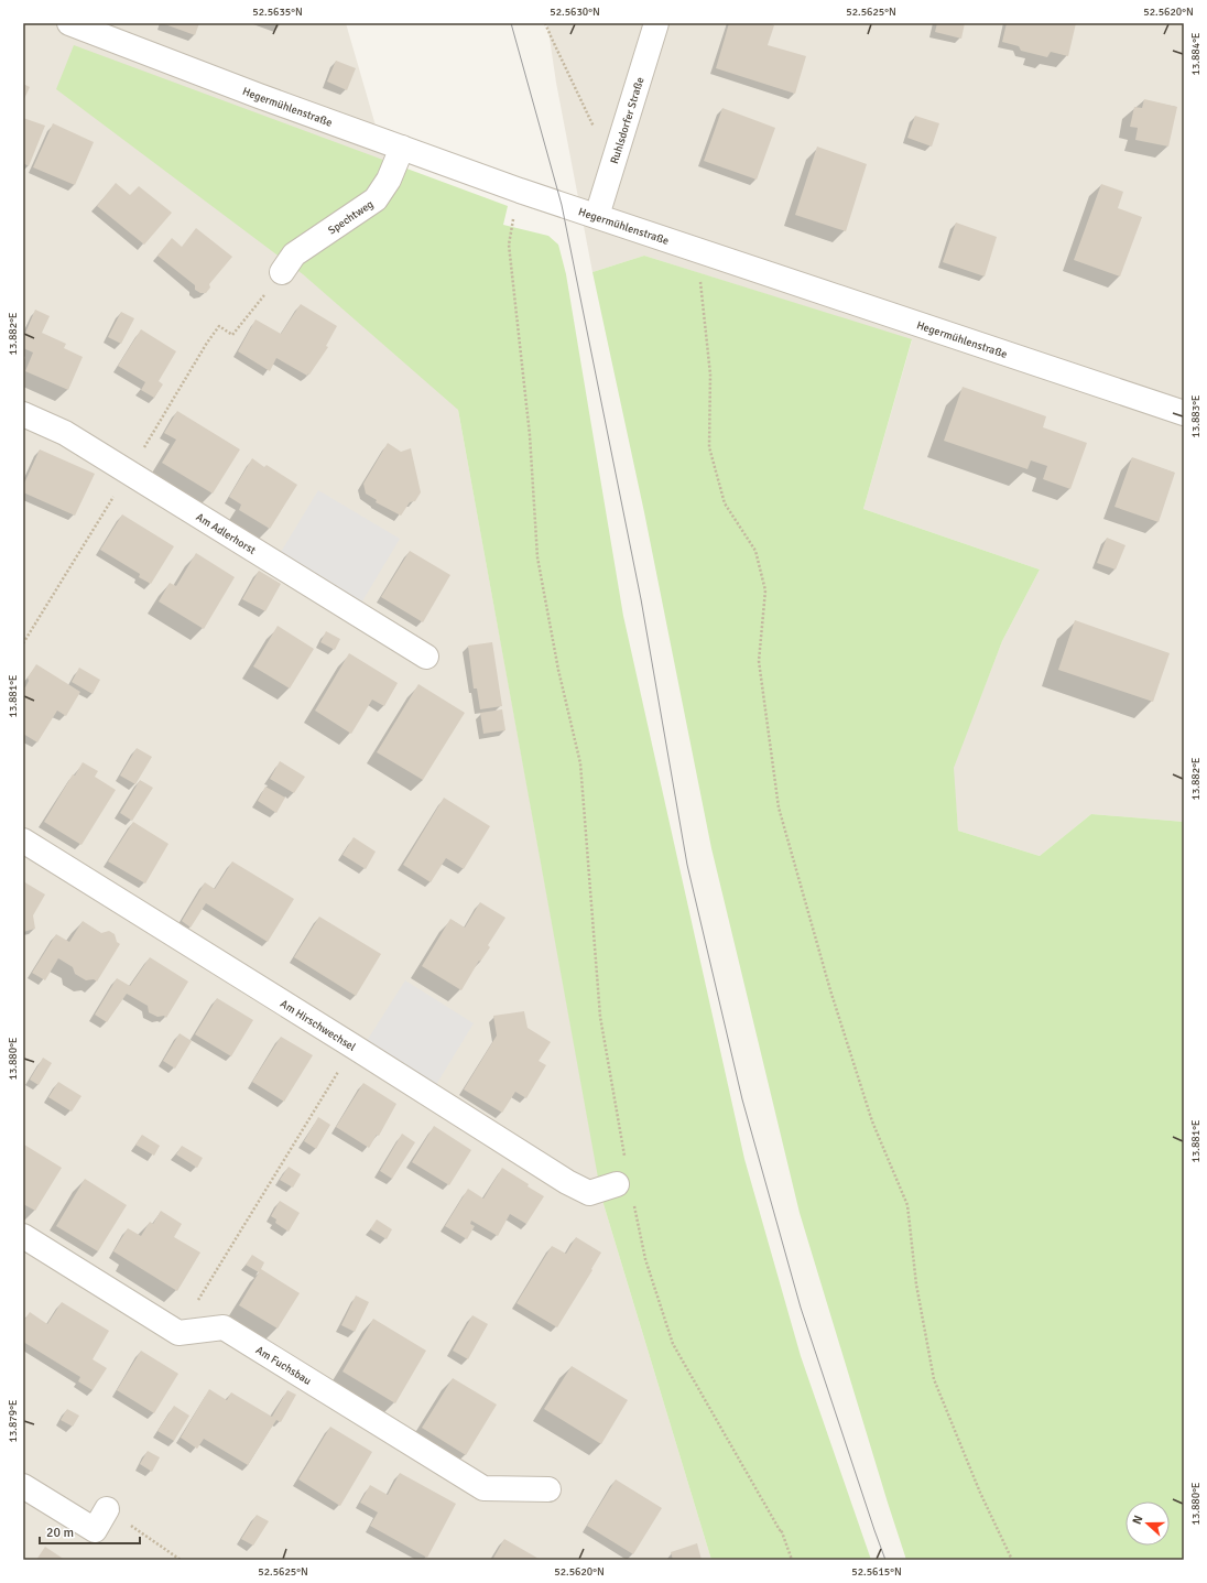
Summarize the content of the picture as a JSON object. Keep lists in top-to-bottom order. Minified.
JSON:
{"streets":{"street":["Hegermühlenstraße","Ruhlsdorfer Straße","Spechtweg","Am Adlerhorst","Am Hirschwechsel","Am Fuchsbau"]},"crossings":[["Hegermühlenstraße","Ruhlsdorfer Straße"],["Hegermühlenstraße","Spechtweg"]],"scale_bar":"20 m","north":"left","coordinates":["52.5635°N","52.5630°N","52.5625°N","52.5620°N","13.884°E","13.882°E","13.883°E","13.881°E","13.880°E","13.879°E","52.5615°N"]}
